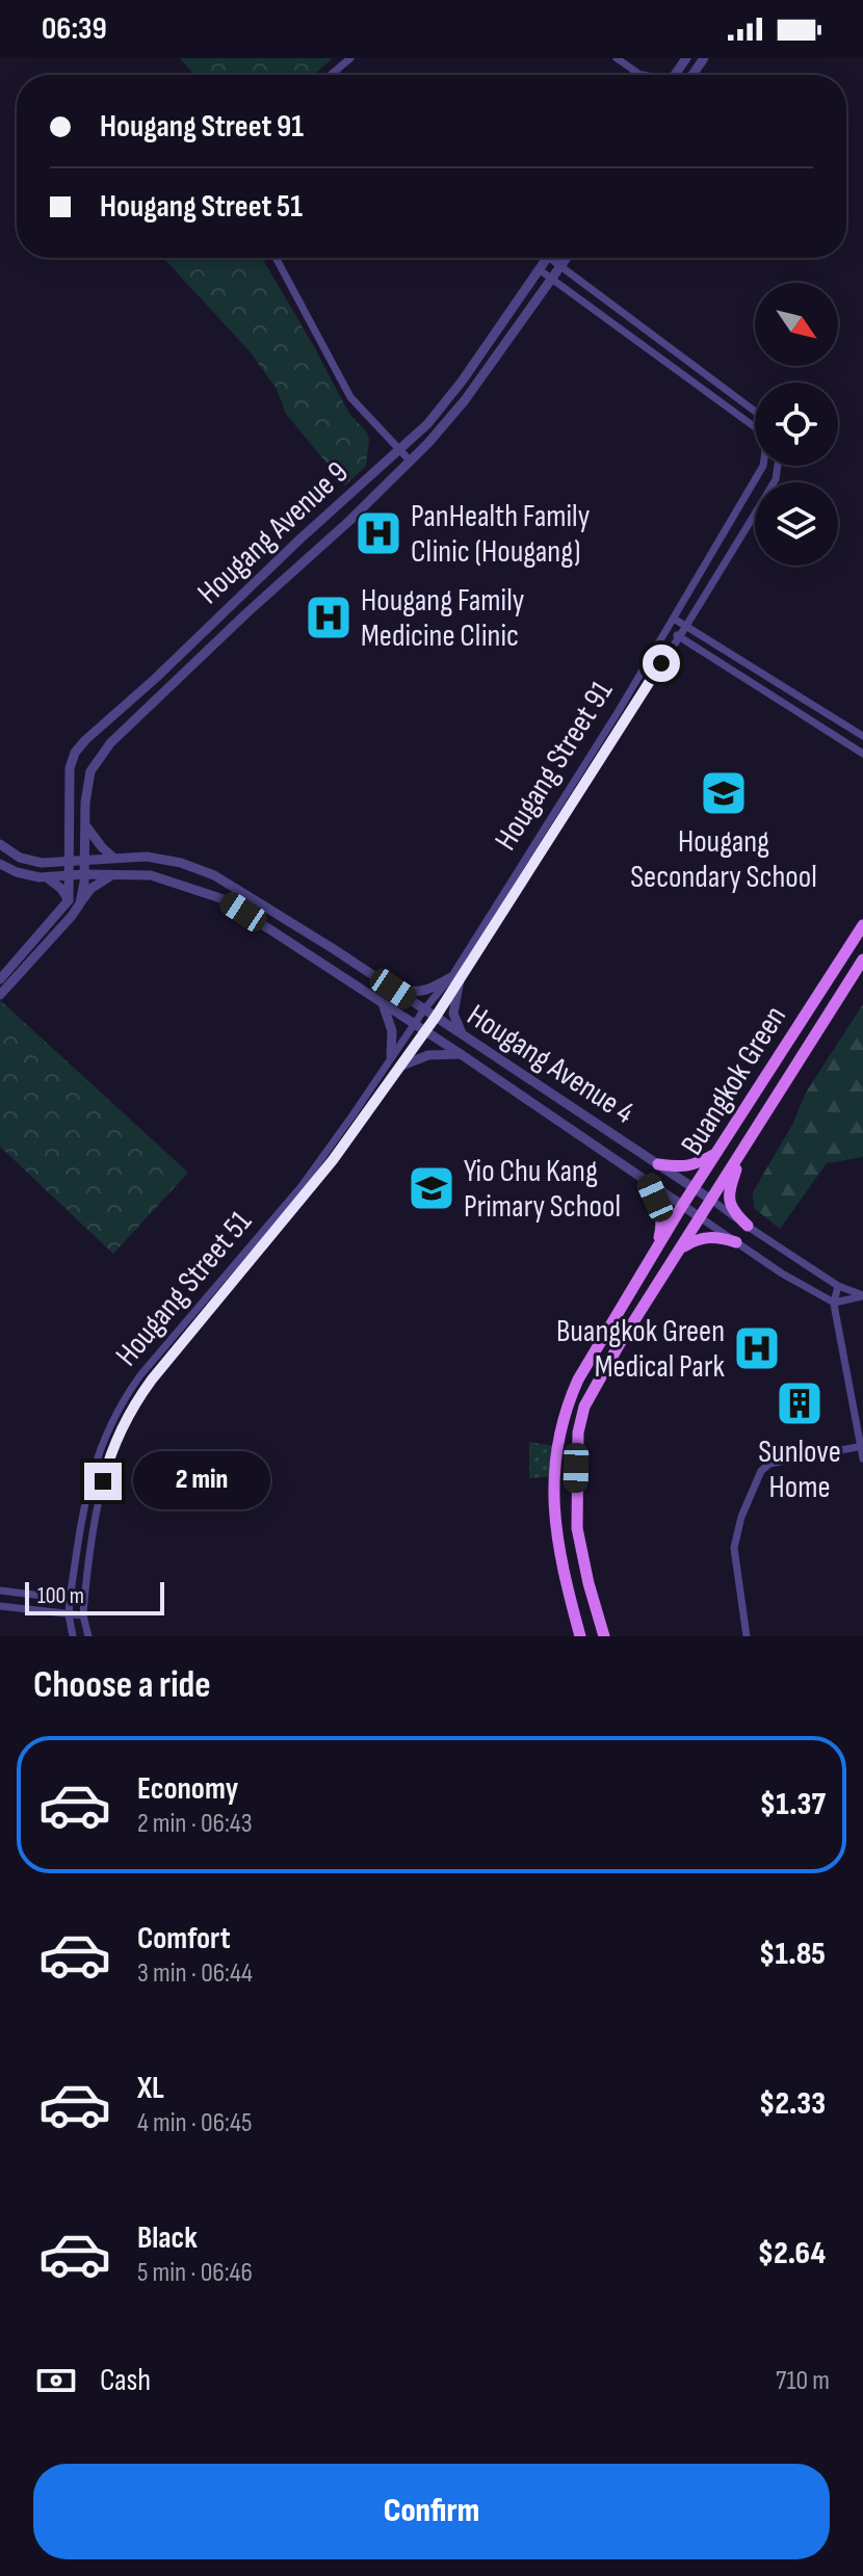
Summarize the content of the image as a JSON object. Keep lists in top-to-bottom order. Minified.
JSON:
{"streets":{"main road":["Buangkok Green"],"street":["Hougang Avenue 9","Hougang Street 91","Hougang Avenue 4","Hougang Street 51"]},"crossings":[["Hougang Avenue 9","Hougang Street 91"],["Hougang Avenue 9","Hougang Avenue 4"],["Hougang Street 91","Hougang Avenue 4"],["Hougang Street 91","Hougang Street 51"],["Hougang Avenue 4","Buangkok Green"],["Hougang Avenue 4","Hougang Street 51"]],"places":{"hospital":["PanHealth Family Clinic (Hougang)","Hougang Family Medicine Clinic","Buangkok Green Medical Park"],"school or university":["Hougang Secondary School","Yio Chu Kang Primary School"],"building":["Sunlove Home"]},"scale_bar":"100 m","north":"bottom right","page":{"status":"06:39","banner":["Hougang Street 91","Hougang Street 51"],"bubble":"2 min","scale":"100 m","heading":"Choose a ride","list":[{"name":"Economy","note":"2 min · 06:43","value":"$1.37"},{"name":"Comfort","note":"3 min · 06:44","value":"$1.85"},{"name":"XL","note":"4 min · 06:45","value":"$2.33"},{"name":"Black","note":"5 min · 06:46","value":"$2.64"}],"pay":["Cash","710 m"],"buttons":"Confirm"}}
